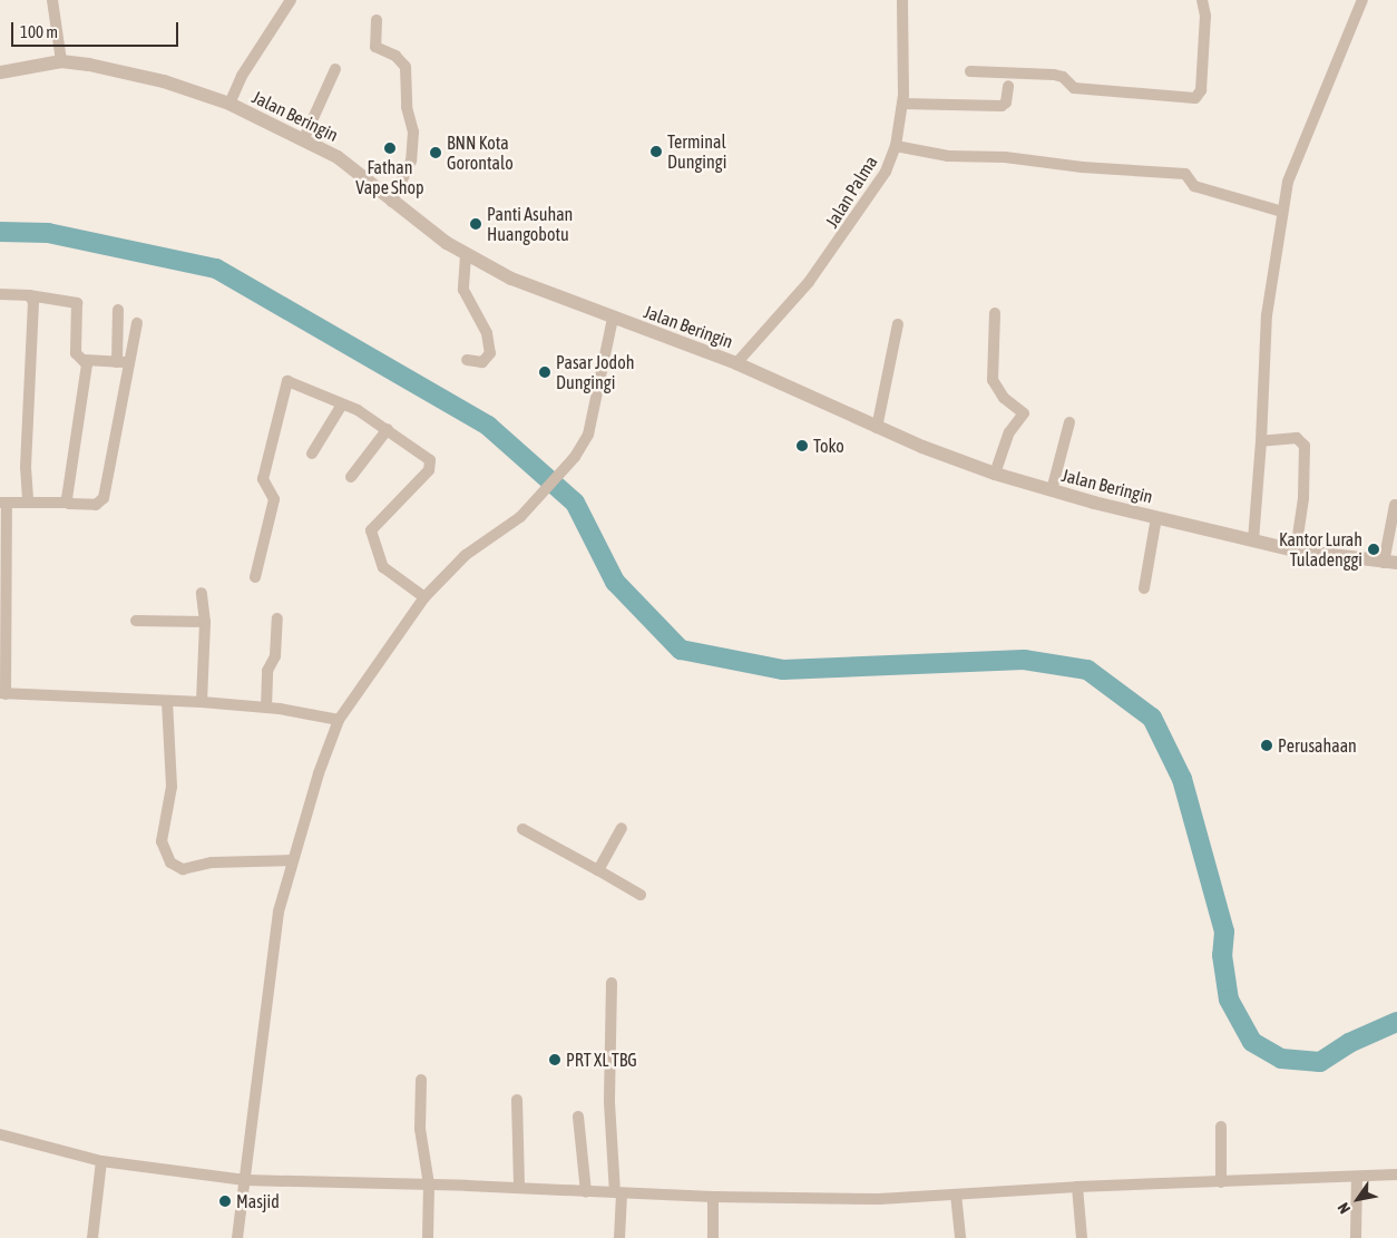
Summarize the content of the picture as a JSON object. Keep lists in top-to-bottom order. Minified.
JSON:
{"streets":{"street":["Jalan Beringin","Jalan Palma"]},"crossings":[["Jalan Beringin","Jalan Palma"]],"places":["Fathan Vape Shop","Terminal Dungingi","BNN Kota Gorontalo","Panti Asuhan Huangobotu","Pasar Jodoh Dungingi","Toko","Kantor Lurah Tuladenggi","Perusahaan","PRT XL TBG","Masjid"],"scale_bar":"100 m","north":"bottom left"}
